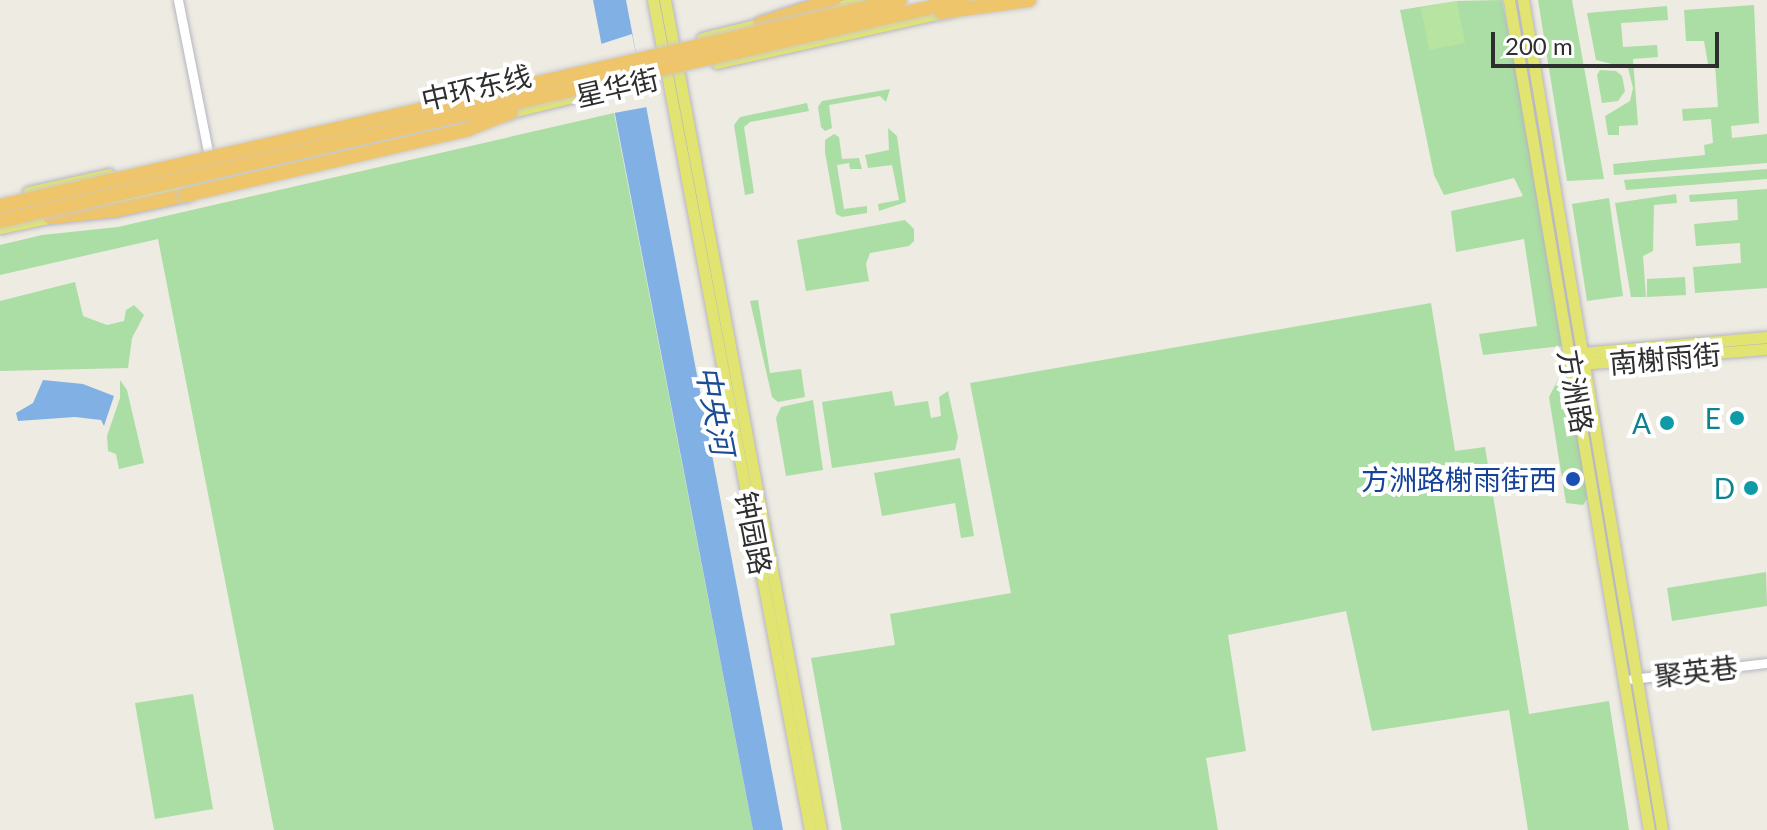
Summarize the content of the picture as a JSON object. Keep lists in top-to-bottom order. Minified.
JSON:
{"streets":{"highway":["中环东线"],"main road":["星华街","南榭雨街","方洲路","钟园路"],"street":["聚英巷"]},"crossings":[["星华街","钟园路"],["南榭雨街","方洲路"],["方洲路","聚英巷"]],"water":["中央河"],"places":["E","A","方洲路榭雨街西","D"],"scale_bar":"200 m"}
